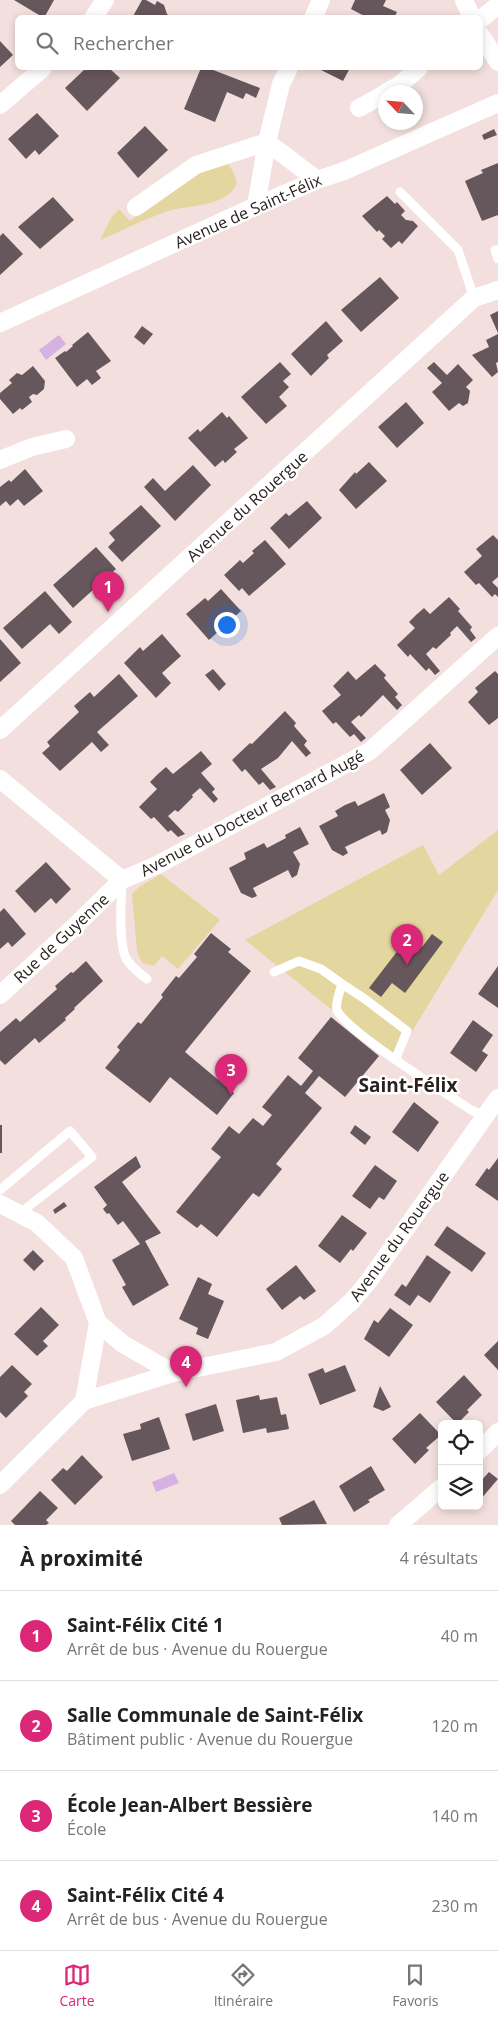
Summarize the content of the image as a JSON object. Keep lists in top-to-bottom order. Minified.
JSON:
{"streets":{"street":["Avenue de Saint-Félix","Avenue du Rouergue","Avenue du Docteur Bernard Augé","Rue de Guyenne"]},"crossings":[["Avenue du Docteur Bernard Augé","Rue de Guyenne"]],"districts":["Saint-Félix"],"north":"top left","page":{"search":"Rechercher","pins":["1","2","3","4"],"heading":["À proximité","4 résultats"],"list":[{"mark":"1","name":"Saint-Félix Cité 1","note":"Arrêt de bus · Avenue du Rouergue","value":"40 m"},{"mark":"2","name":"Salle Communale de Saint-Félix","note":"Bâtiment public · Avenue du Rouergue","value":"120 m"},{"mark":"3","name":"École Jean-Albert Bessière","note":"École","value":"140 m"},{"mark":"4","name":"Saint-Félix Cité 4","note":"Arrêt de bus · Avenue du Rouergue","value":"230 m"}],"nav":["Carte","Itinéraire","Favoris"]}}
